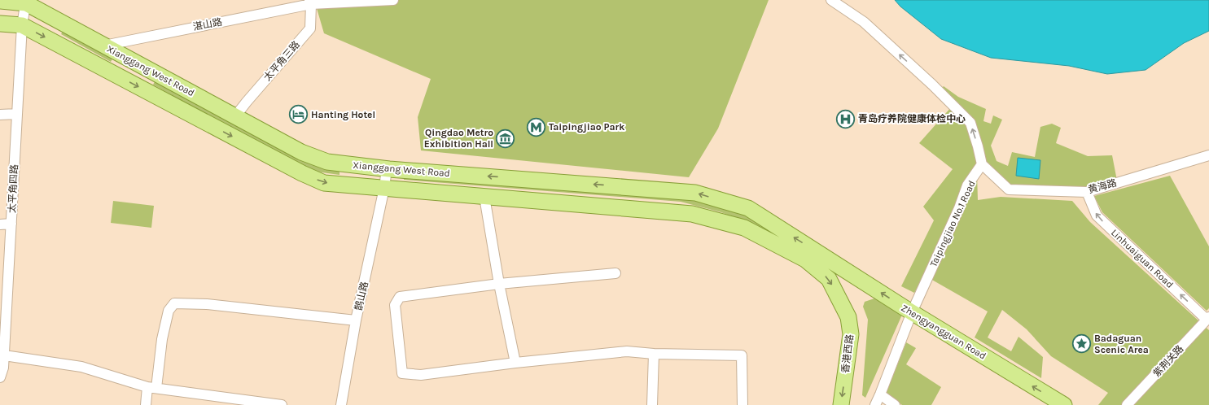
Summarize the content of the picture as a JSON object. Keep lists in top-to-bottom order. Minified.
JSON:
{"streets":{"main road":["Xianggang West Road","Zhengyangguan Road","香港西路"],"street":["湛山路","太平角三路","黄海路","太平角四路","Taipingjiao No.1 Road","Linhuaiguan Road","鹊山路","紫荆关路"]},"crossings":[["湛山路","太平角三路"],["湛山路","Xianggang West Road"],["太平角三路","Xianggang West Road"],["Xianggang West Road","太平角四路"],["Xianggang West Road","鹊山路"],["Xianggang West Road","Zhengyangguan Road"],["Xianggang West Road","香港西路"],["黄海路","Taipingjiao No.1 Road"],["黄海路","Linhuaiguan Road"],["Taipingjiao No.1 Road","Zhengyangguan Road"],["Linhuaiguan Road","紫荆关路"]],"one_way":["Linhuaiguan Road","Zhengyangguan Road","香港西路"],"places":{"hotel":["Hanting Hotel"],"hospital":["青岛疗养院健康体检中心"],"metro station":["Taipingjiao Park"],"museum":["Qingdao Metro Exhibition Hall"],"place":["Badaguan Scenic Area"]}}
